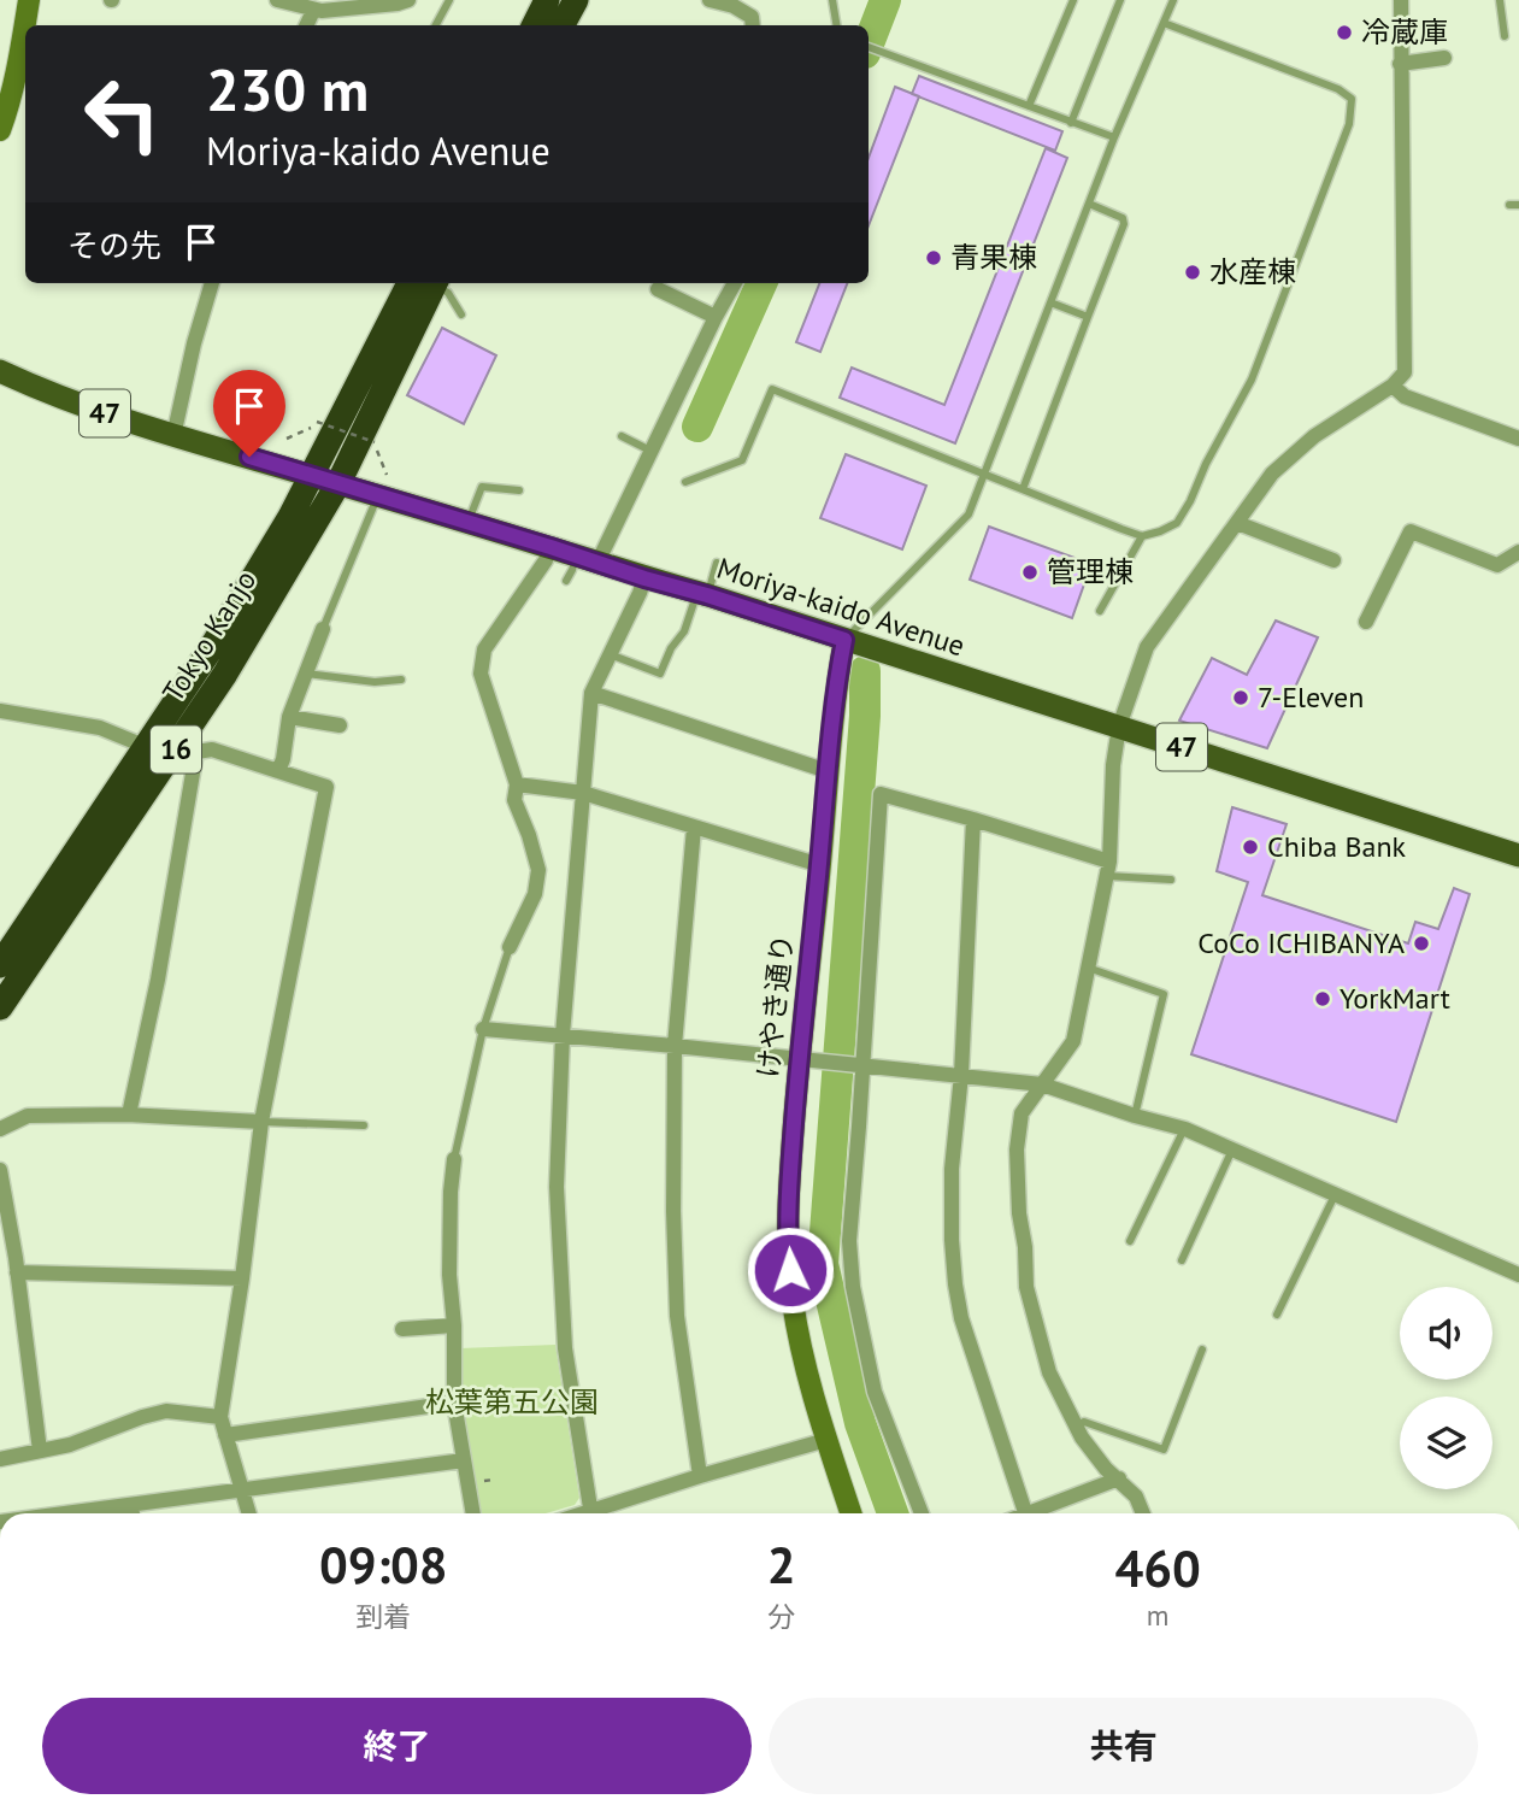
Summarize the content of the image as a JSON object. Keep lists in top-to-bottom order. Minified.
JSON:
{"streets":{"highway":["Tokyo Kanjo","16"],"main road":["47","Moriya-kaido Avenue"],"street":["けやき通り"]},"crossings":[["Moriya-kaido Avenue","Tokyo Kanjo"],["Moriya-kaido Avenue","けやき通り"]],"parks":["松葉第五公園"],"places":["冷蔵庫","青果棟","水産棟","管理棟","7-Eleven","Chiba Bank","CoCo ICHIBANYA","YorkMart"],"page":{"turn":["230 m","Moriya-kaido Avenue"],"then":"その先","eta":["09:08","到着","2","分","460","m"],"buttons":["終了","共有"]}}
